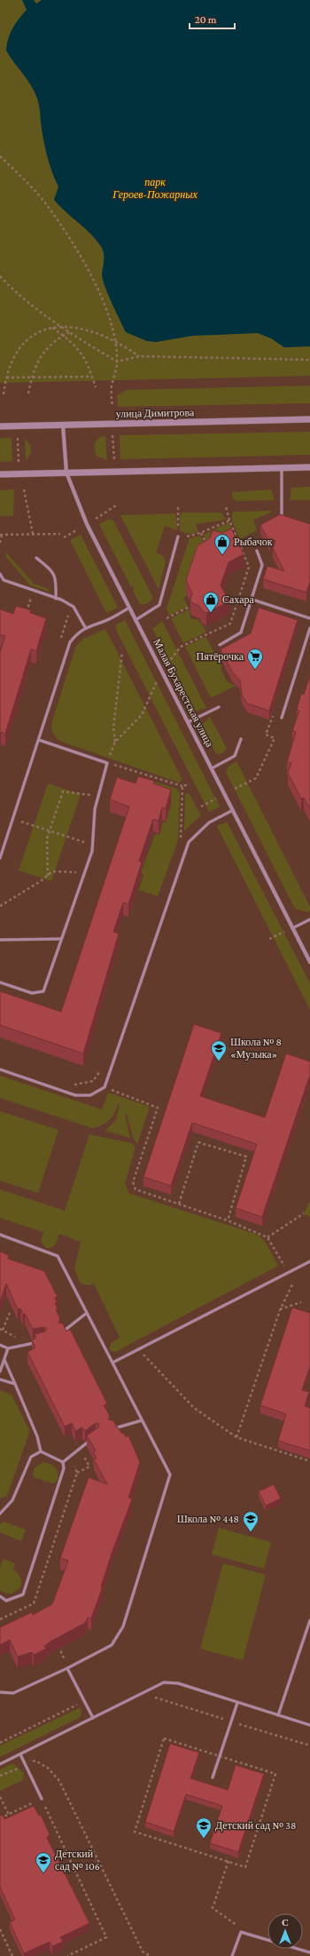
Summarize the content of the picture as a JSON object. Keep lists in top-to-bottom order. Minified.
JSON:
{"streets":{"street":["улица Димитрова","Малая Бухарестская улица"]},"crossings":[["улица Димитрова","Малая Бухарестская улица"]],"parks":["парк Героев-Пожарных"],"places":{"shop":["Рыбачок","Сахара"],"supermarket":["Пятёрочка"],"school or university":["Школа № 8 «Музыка»","Школа № 448","Детский сад № 38","Детский сад № 106"]},"scale_bar":"20 m","north":"top"}
